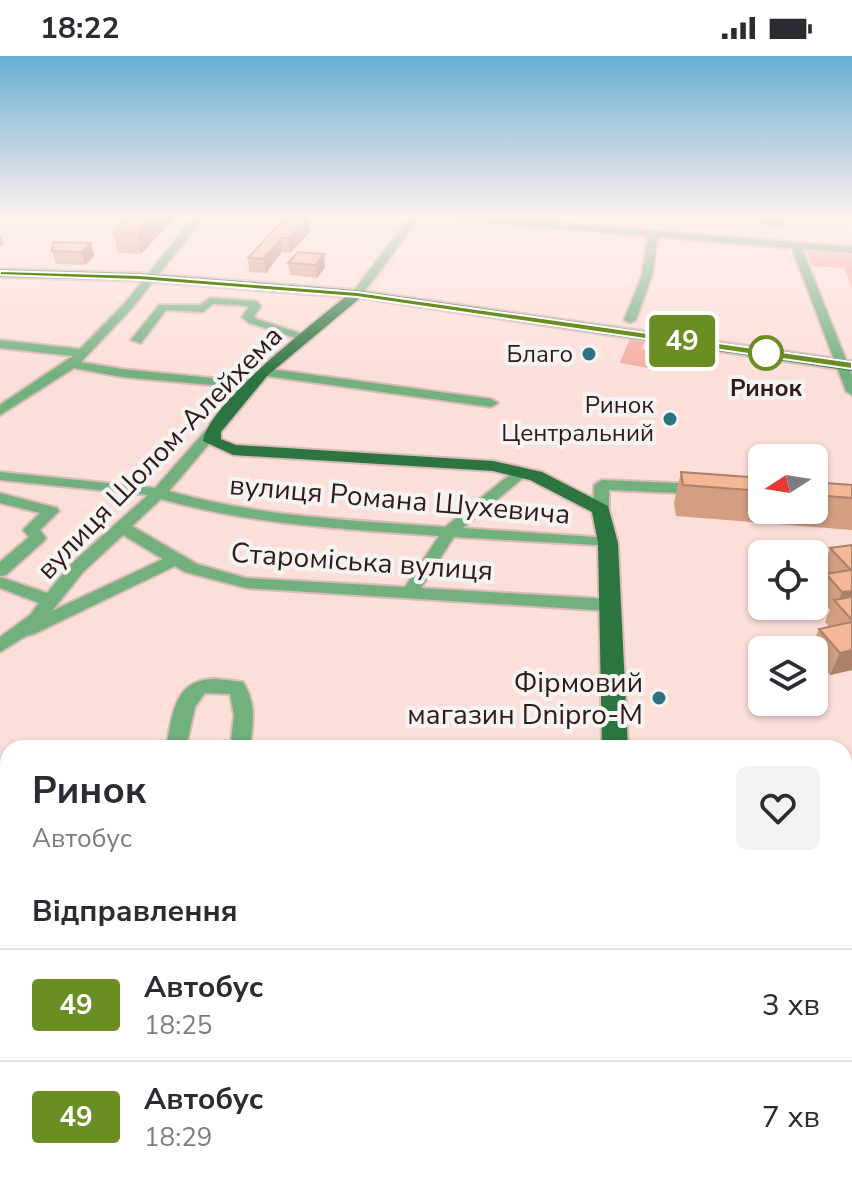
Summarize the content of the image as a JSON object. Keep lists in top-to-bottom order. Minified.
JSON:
{"streets":{"main road":["вулиця Шолом-Алейхема"],"street":["вулиця Романа Шухевича","Староміська вулиця"]},"crossings":[["вулиця Шолом-Алейхема","вулиця Романа Шухевича"],["вулиця Шолом-Алейхема","Староміська вулиця"]],"places":["Ринок","Благо","Ринок Центральний","Фірмовий магазин Dnipro-M"],"lines":["bus line 49"],"north":"left","page":{"status":"18:22","on_map":"49","heading":[["Ринок","Автобус"],"Відправлення"],"list":[{"mark":"49","name":"Автобус","note":"18:25","value":"3 хв"},{"mark":"49","name":"Автобус","note":"18:29","value":"7 хв"}]}}
